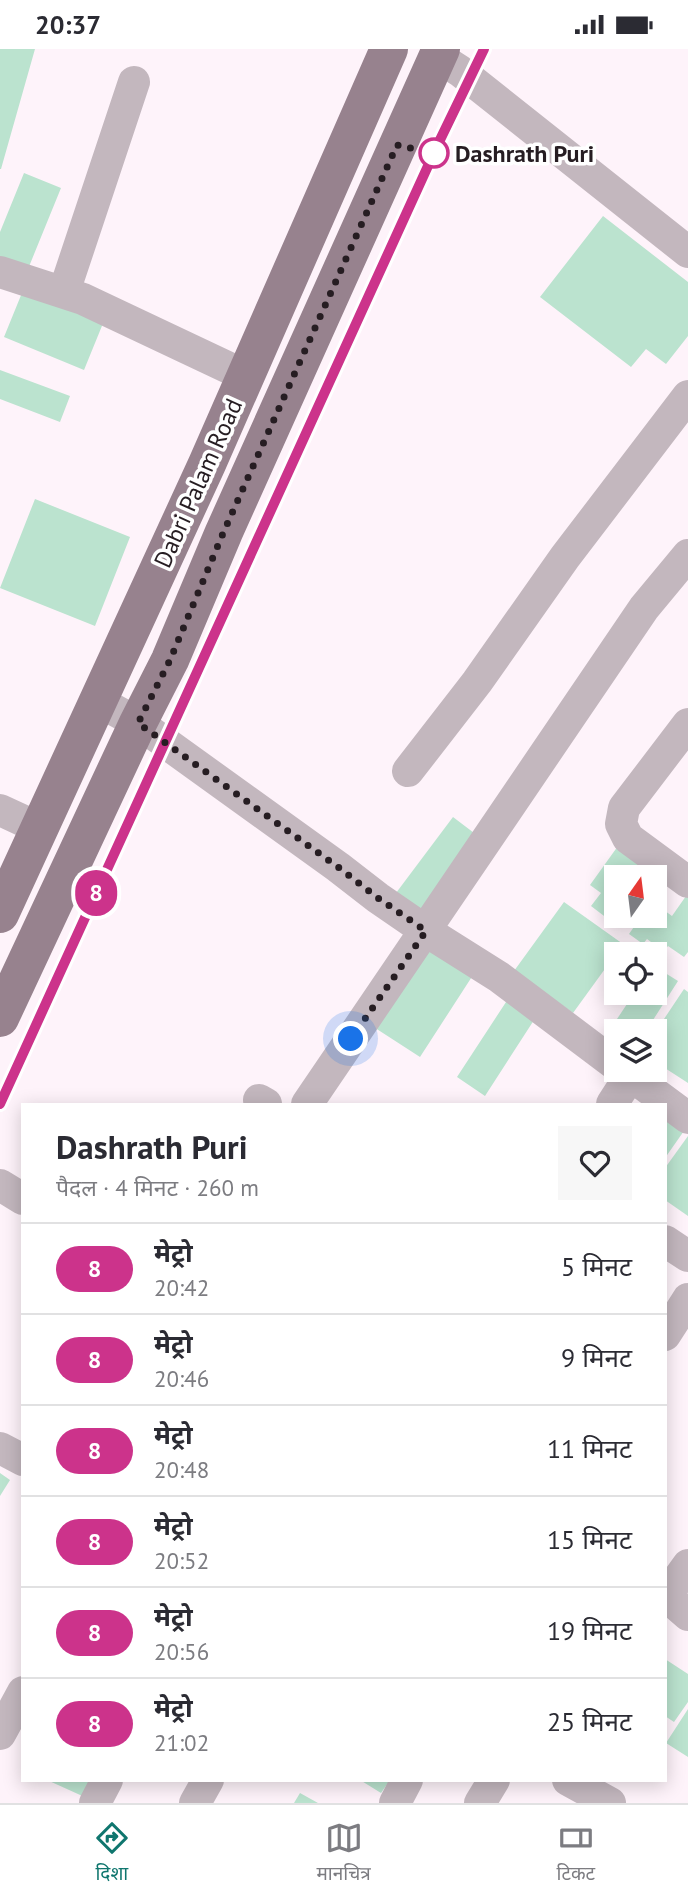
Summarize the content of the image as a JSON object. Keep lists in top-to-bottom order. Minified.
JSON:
{"streets":{"main road":["Dabri Palam Road"]},"places":["Dashrath Puri"],"lines":["metro line 8"],"north":"top","page":{"status":"20:37","on_map":"8","heading":["Dashrath Puri","पैदल · 4 मिनट · 260 m"],"list":[{"mark":"8","name":"मेट्रो","note":"20:42","value":"5 मिनट"},{"mark":"8","name":"मेट्रो","note":"20:46","value":"9 मिनट"},{"mark":"8","name":"मेट्रो","note":"20:48","value":"11 मिनट"},{"mark":"8","name":"मेट्रो","note":"20:52","value":"15 मिनट"},{"mark":"8","name":"मेट्रो","note":"20:56","value":"19 मिनट"},{"mark":"8","name":"मेट्रो","note":"21:02","value":"25 मिनट"}],"tabs":["दिशा","मानचित्र","टिकट"]}}
